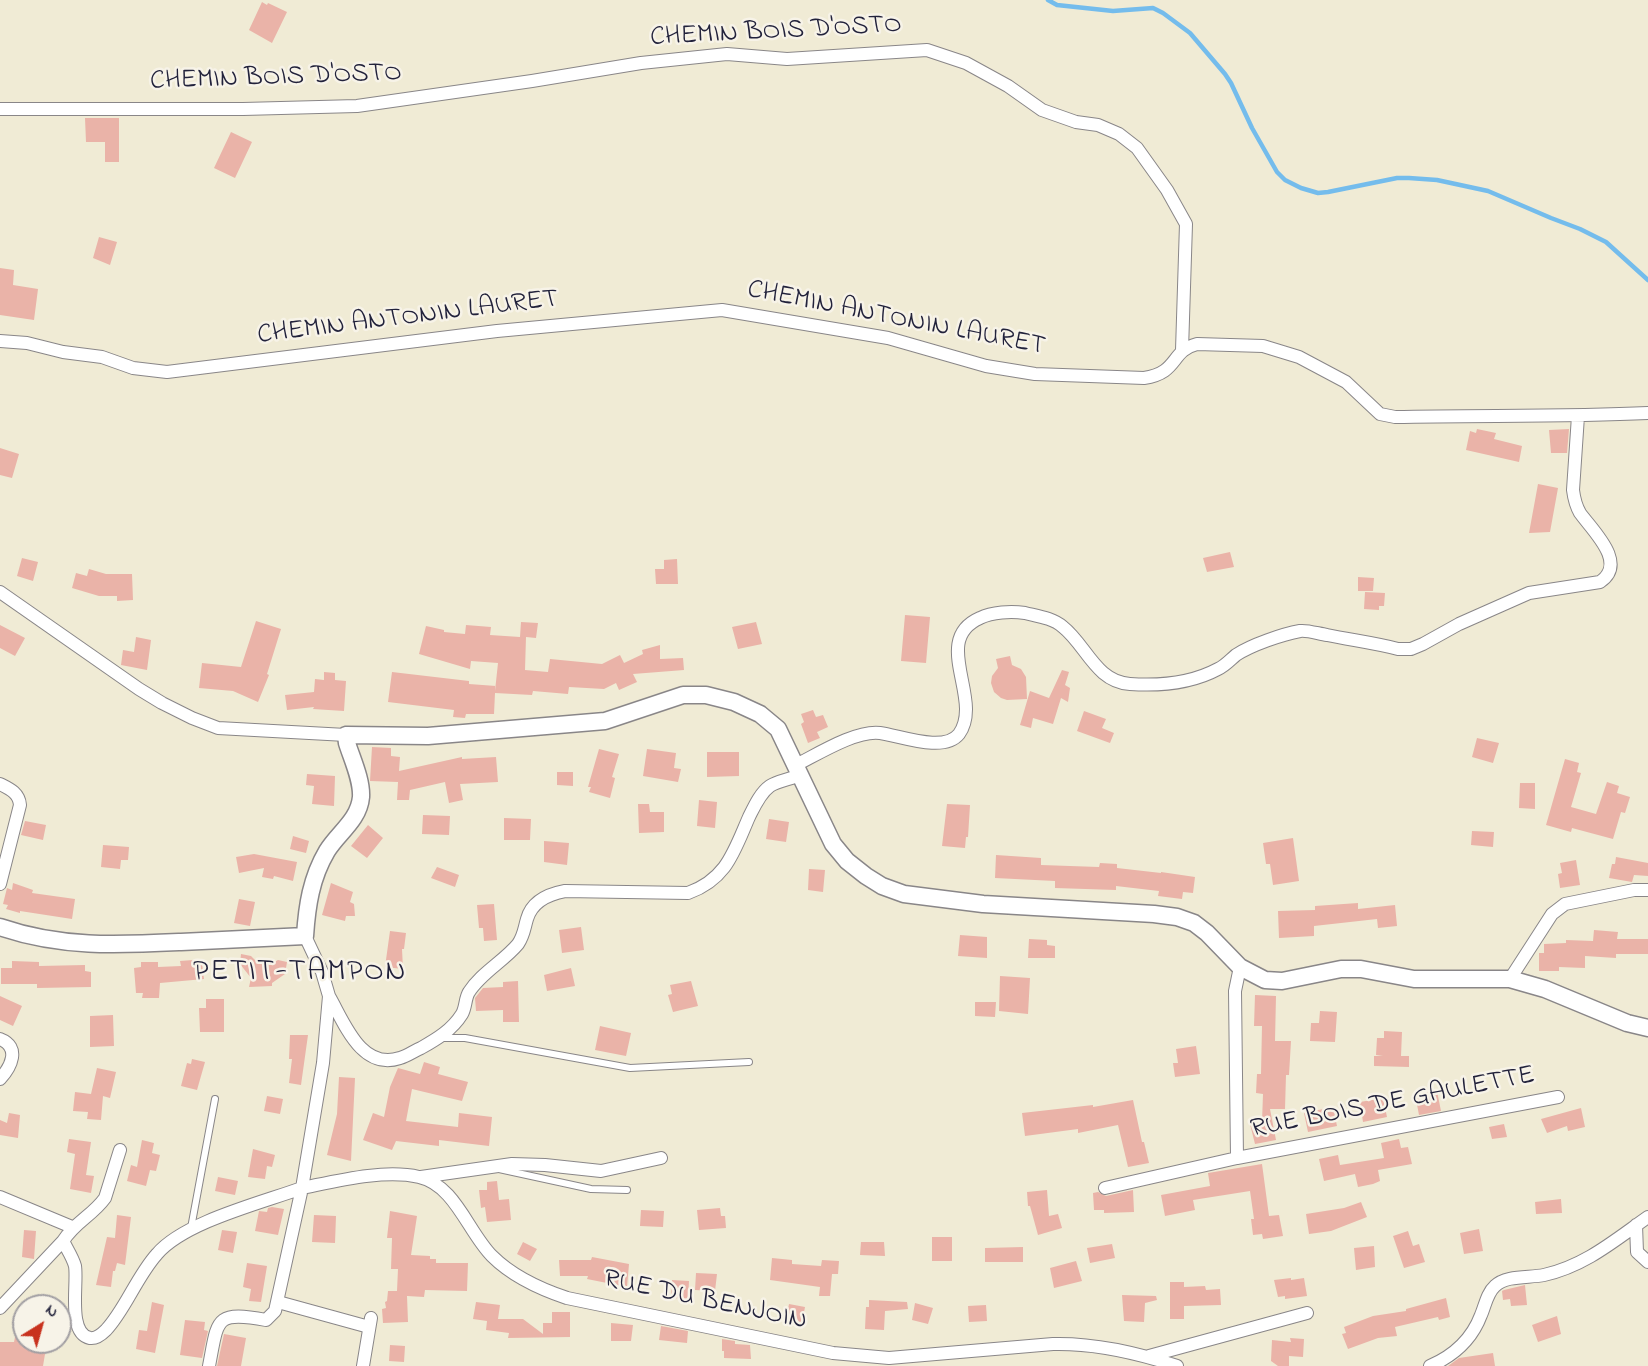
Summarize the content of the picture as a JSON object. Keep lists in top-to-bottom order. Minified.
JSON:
{"streets":{"street":["CHEMIN BOIS D'OSTO","CHEMIN ANTONIN LAURET","RUE BOIS DE GAULETTE","RUE DU BENJOIN"]},"crossings":[["CHEMIN BOIS D'OSTO","CHEMIN ANTONIN LAURET"]],"districts":["PETIT-TAMPON"],"north":"top right"}
